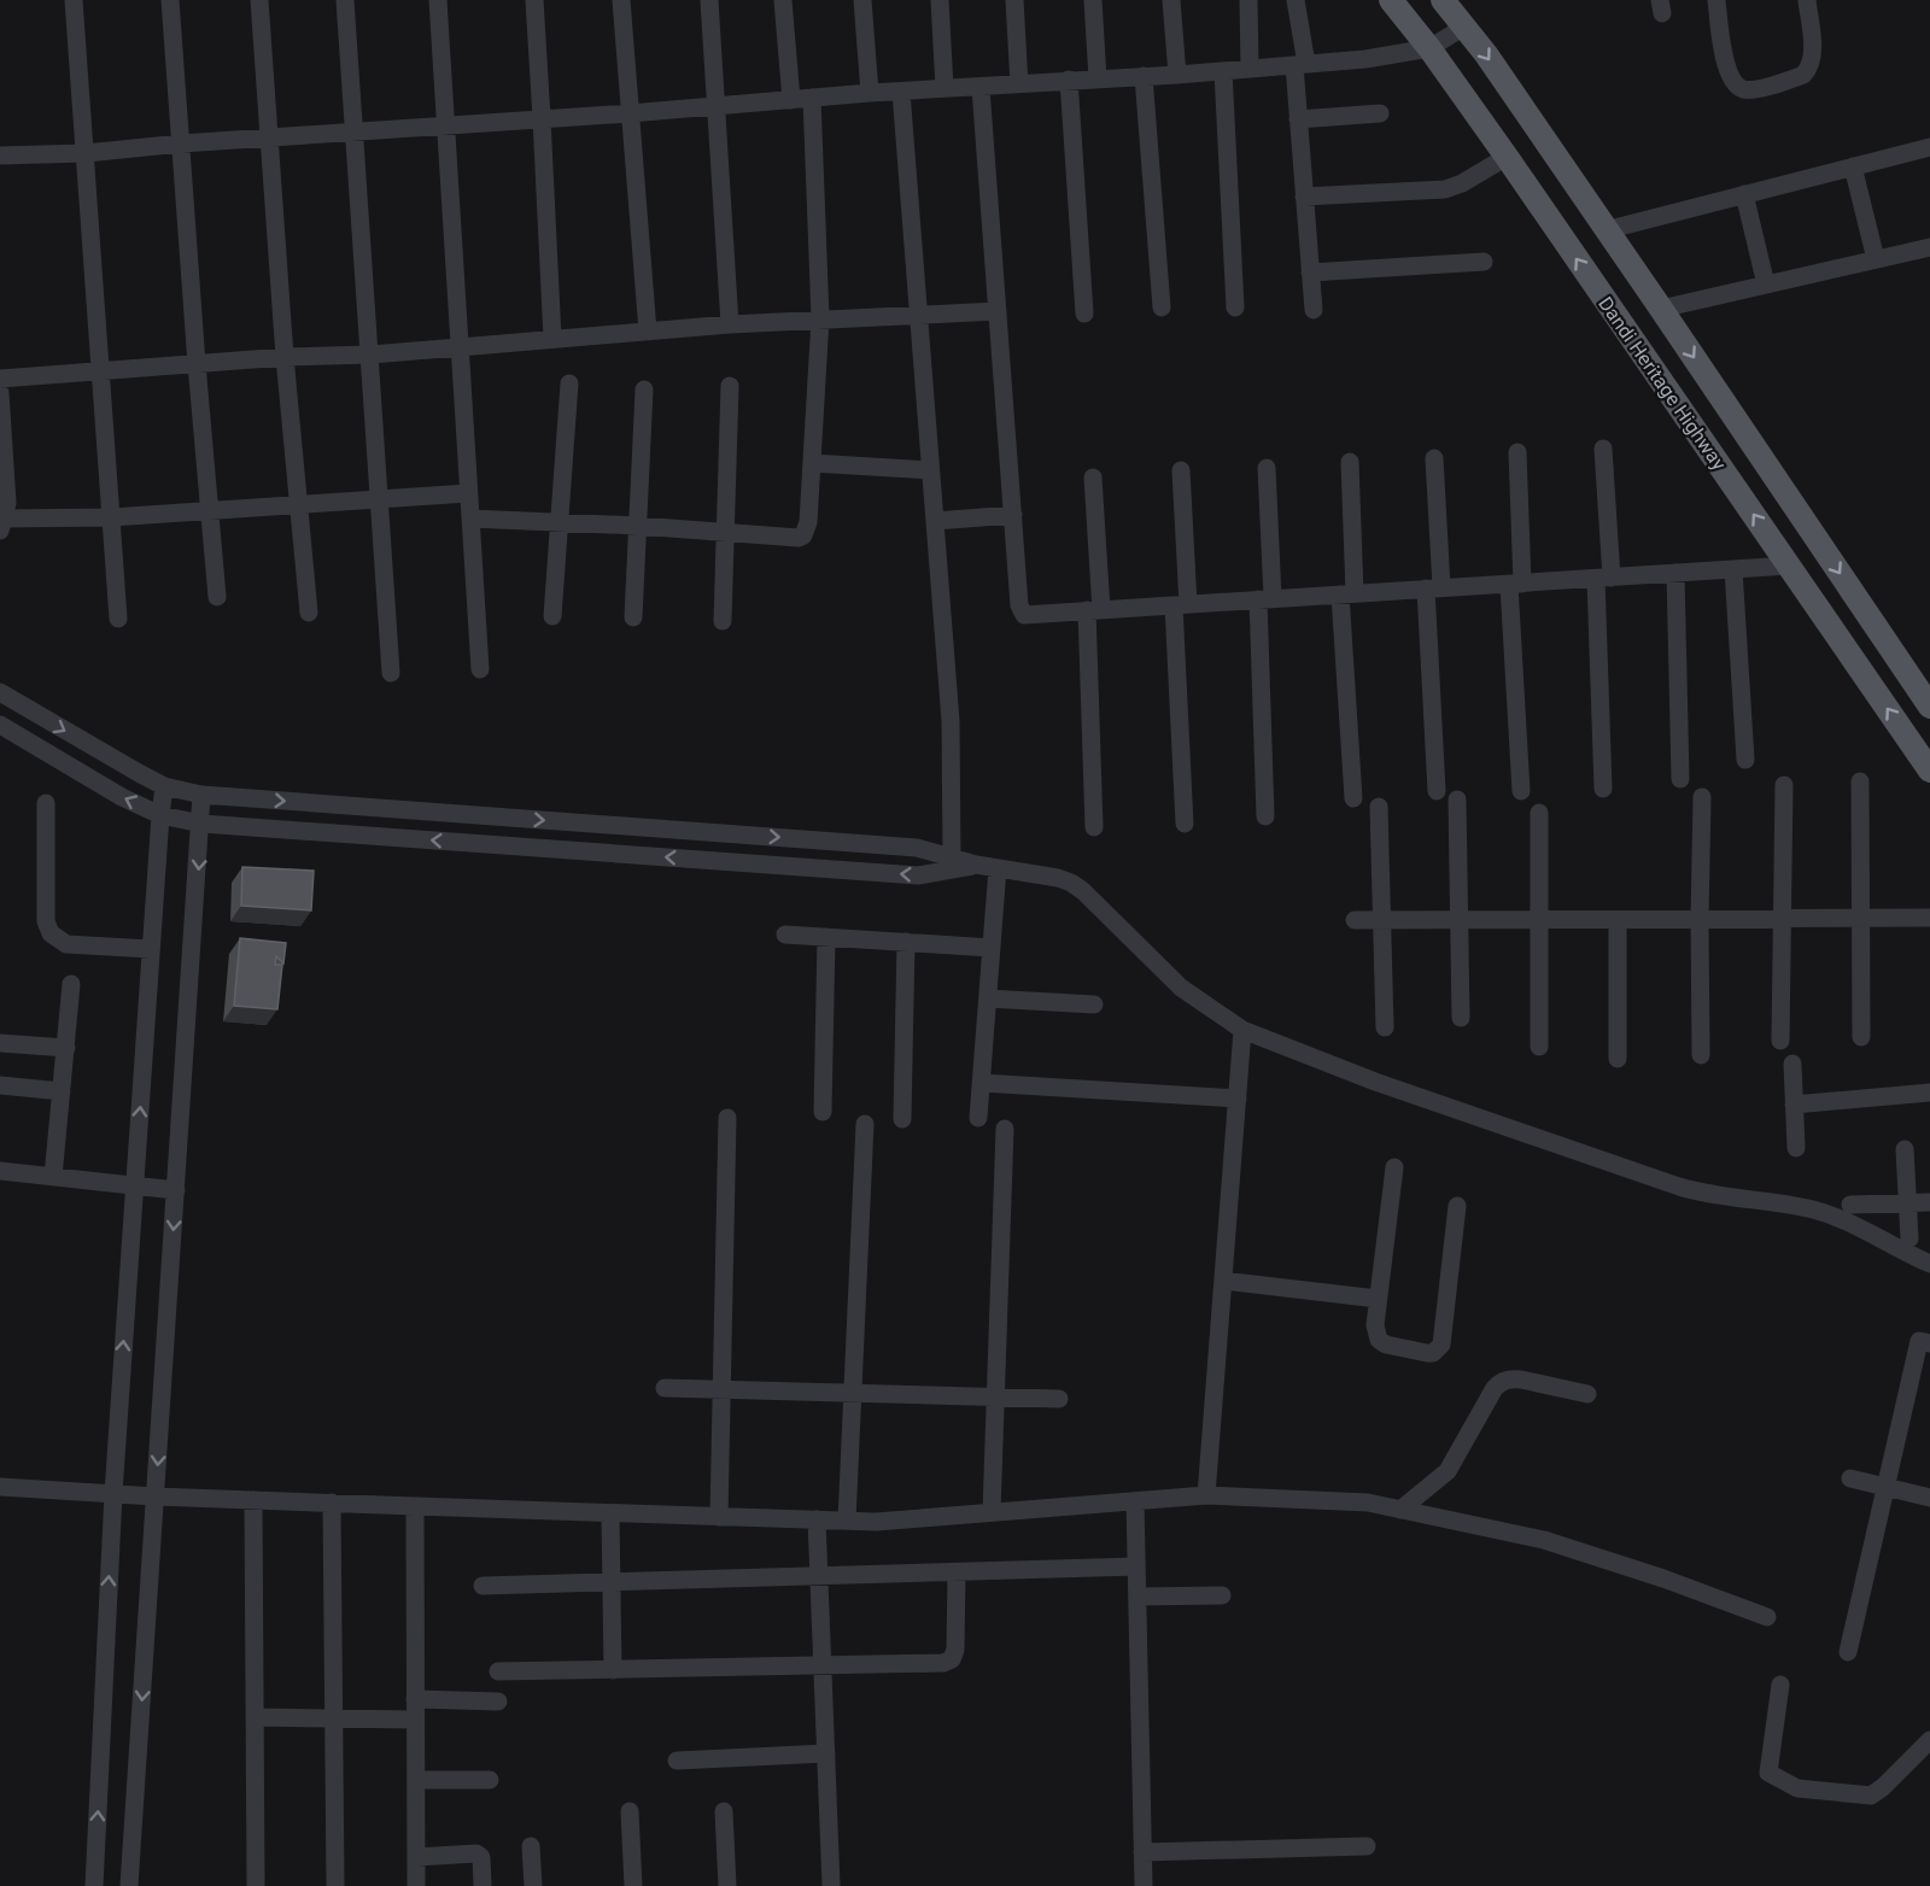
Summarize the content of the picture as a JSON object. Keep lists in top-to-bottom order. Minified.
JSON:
{"streets":{"main road":["Dandi Heritage Highway"]}}
